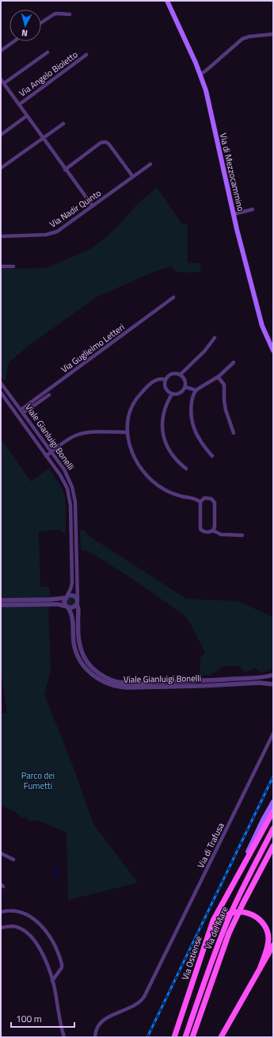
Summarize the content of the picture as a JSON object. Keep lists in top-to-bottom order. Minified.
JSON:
{"streets":{"main road":["Via di Mezzocammino","Via del Mare","Via Ostiense"],"street":["Via Angelo Bioletto","Via Nadir Quinto","Via Guglielmo Letteri","Viale Gianluigi Bonelli","Via di Trafusa"]},"crossings":[["Via Guglielmo Letteri","Viale Gianluigi Bonelli"]],"parks":["Parco dei Fumetti"],"scale_bar":"100 m","north":"bottom"}
